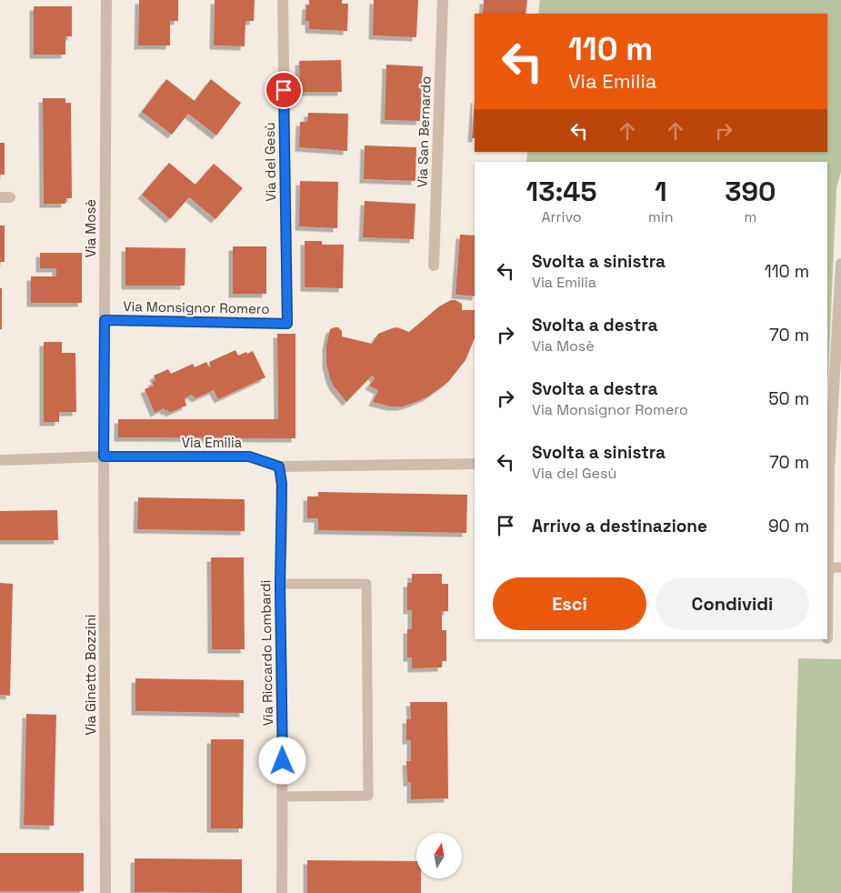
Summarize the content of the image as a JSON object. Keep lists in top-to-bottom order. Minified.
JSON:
{"streets":{"street":["Via San Bernardo","Via del Gesù","Via Mosè","Via Monsignor Romero","Via Emilia","Via Riccardo Lombardi","Via Ginetto Bozzini"]},"crossings":[["Via del Gesù","Via Monsignor Romero"],["Via Mosè","Via Monsignor Romero"],["Via Mosè","Via Emilia"],["Via Mosè","Via Ginetto Bozzini"],["Via Emilia","Via Riccardo Lombardi"],["Via Emilia","Via Ginetto Bozzini"]],"north":"top","page":{"turn":["110 m","Via Emilia"],"eta":["13:45","Arrivo","1","min","390","m"],"list":[{"name":"Svolta a sinistra","note":"Via Emilia","value":"110 m"},{"name":"Svolta a destra","note":"Via Mosè","value":"70 m"},{"name":"Svolta a destra","note":"Via Monsignor Romero","value":"50 m"},{"name":"Svolta a sinistra","note":"Via del Gesù","value":"70 m"},{"name":"Arrivo a destinazione","value":"90 m"}],"buttons":["Esci","Condividi"]}}
